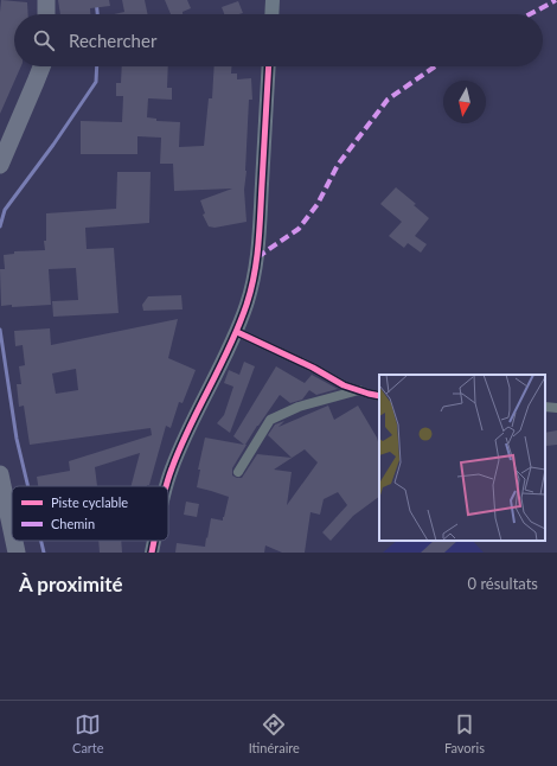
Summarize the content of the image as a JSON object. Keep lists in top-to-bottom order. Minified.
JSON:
{"legend":["Piste cyclable","Chemin"],"north":"bottom","page":{"search":"Rechercher","heading":["À proximité","0 résultats"],"nav":["Carte","Itinéraire","Favoris"]}}
